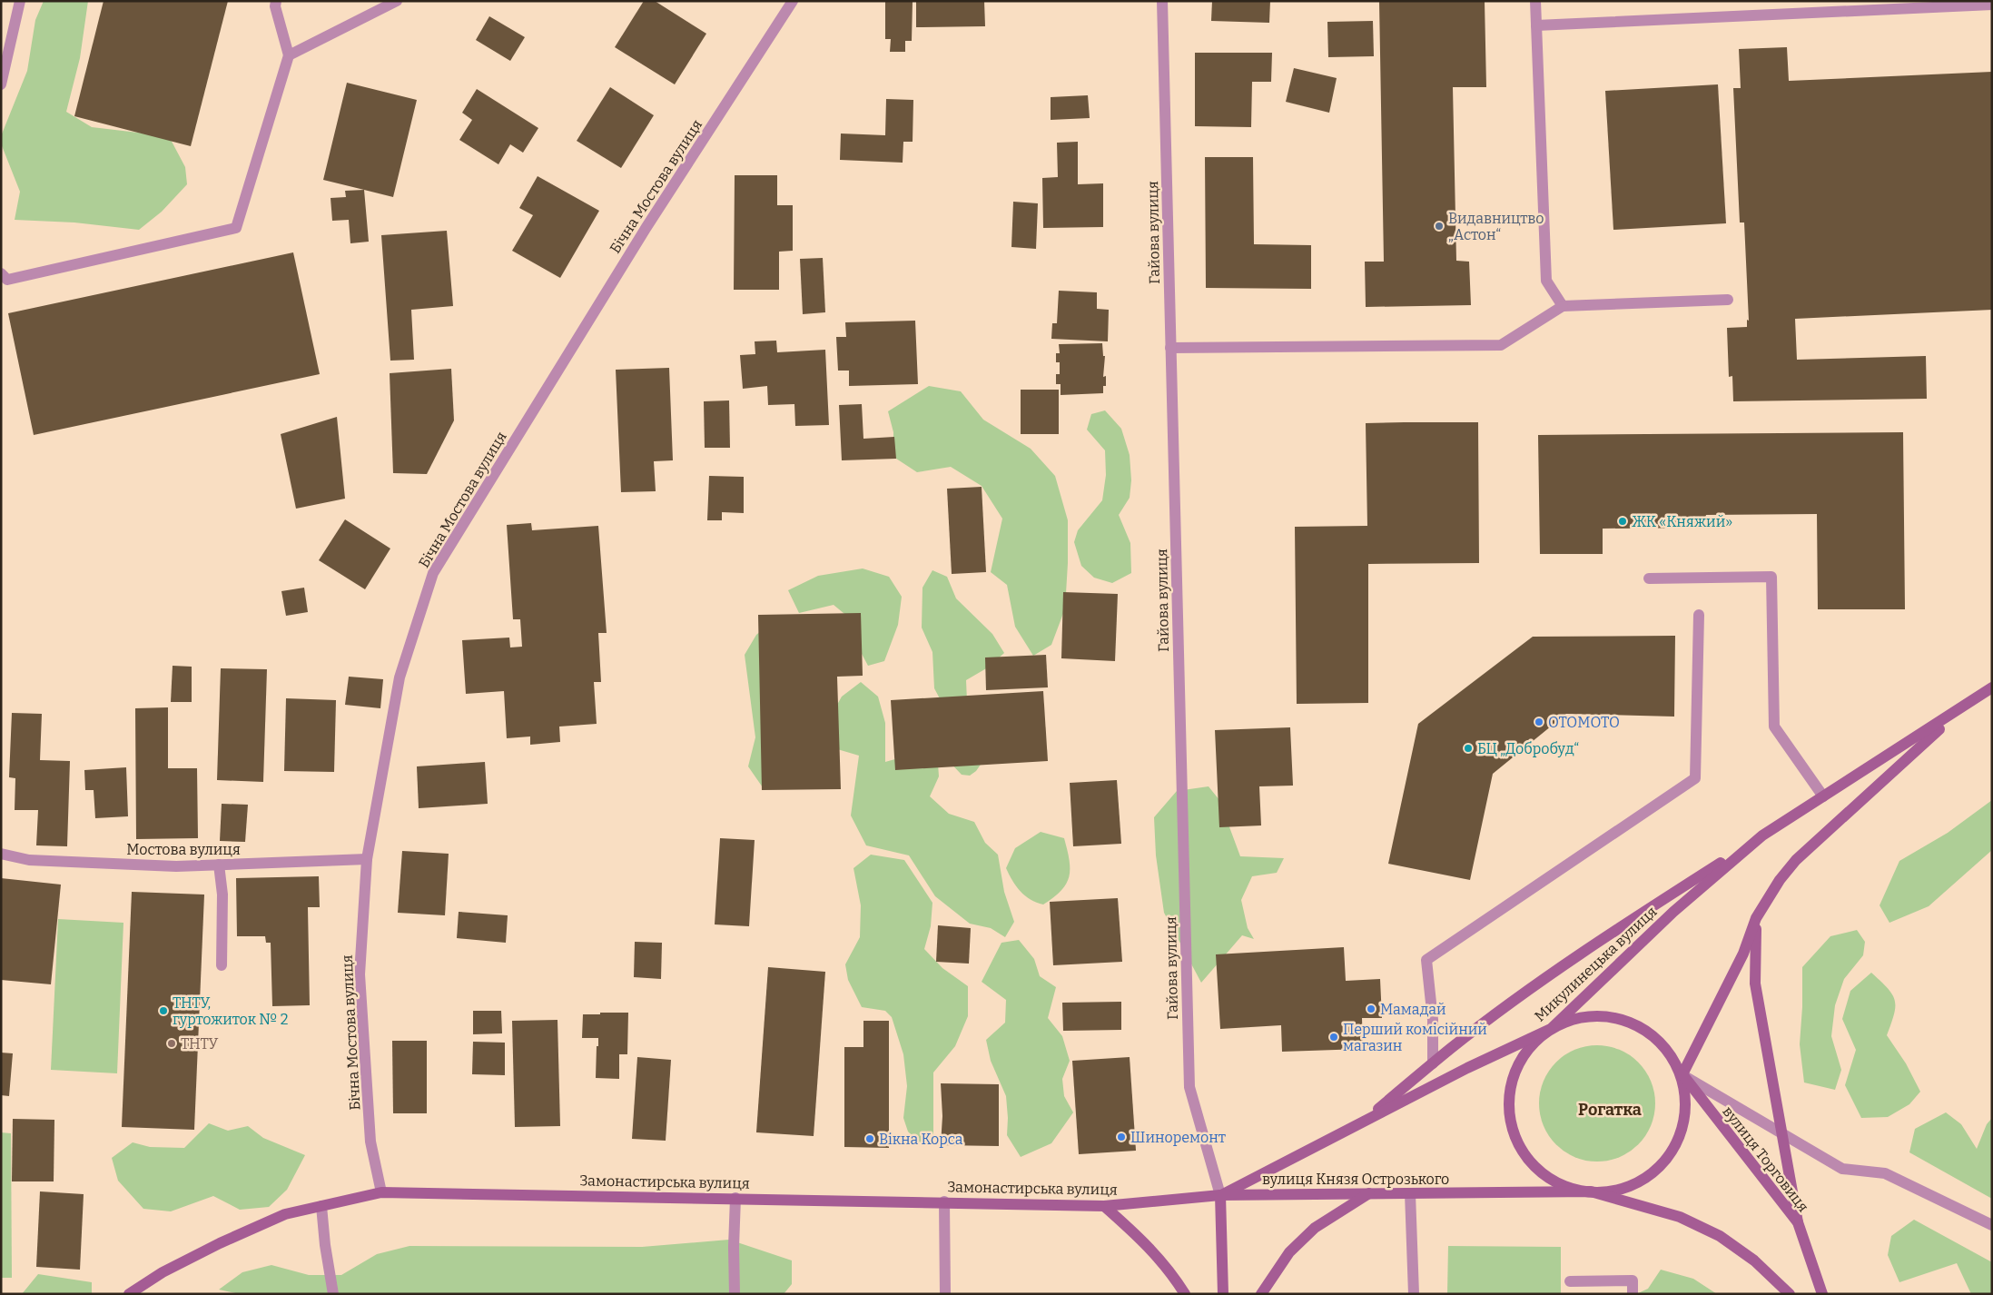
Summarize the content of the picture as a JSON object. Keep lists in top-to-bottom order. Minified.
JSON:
{"streets":{"main road":["Микулинецька вулиця","вулиця Торговиця","вулиця Князя Острозького","Замонастирська вулиця"],"street":["Бічна Мостова вулиця","Гайова вулиця","Мостова вулиця"]},"crossings":[["Бічна Мостова вулиця","Мостова вулиця"],["Бічна Мостова вулиця","Замонастирська вулиця"],["Гайова вулиця","Микулинецька вулиця"],["Гайова вулиця","вулиця Князя Острозького"],["Гайова вулиця","Замонастирська вулиця"],["Микулинецька вулиця","вулиця Торговиця"],["Микулинецька вулиця","вулиця Князя Острозького"],["Микулинецька вулиця","Замонастирська вулиця"],["вулиця Князя Острозького","Замонастирська вулиця"]],"districts":["Рогатка"],"places":["Видавництво „Астон“","ЖК «Княжий»","ОТОМОТО","БЦ „Добробуд“","Мамадай","ТНТУ, гуртожиток № 2","Перший комісійний магазин","ТНТУ","Шиноремонт","Вікна Корса"]}
